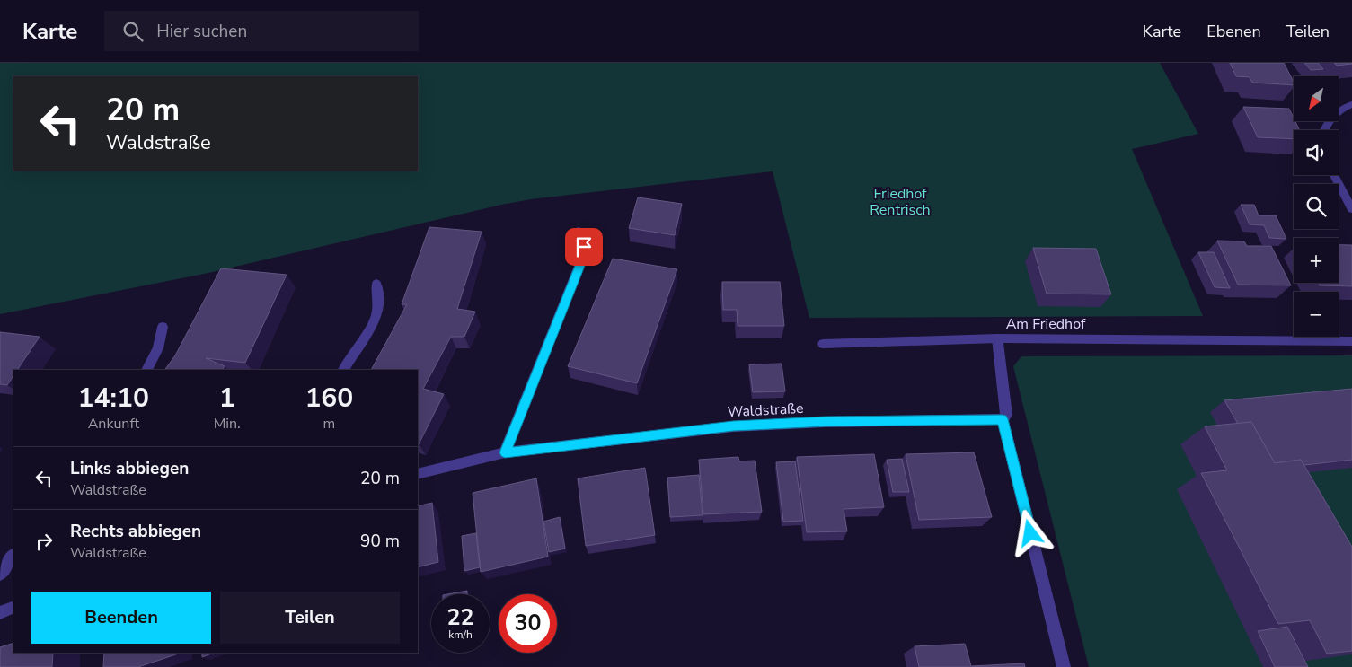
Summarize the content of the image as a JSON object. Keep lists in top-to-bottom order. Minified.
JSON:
{"streets":{"street":["Am Friedhof","Waldstraße"]},"crossings":[["Am Friedhof","Waldstraße"]],"parks":["Friedhof Rentrisch"],"north":"bottom left","page":{"header":"Karte","search":"Hier suchen","nav":["Karte","Ebenen","Teilen"],"map_buttons":["+","−"],"turn":["20 m","Waldstraße"],"eta":["14:10","Ankunft","1","Min.","160","m"],"list":[{"name":"Links abbiegen","note":"Waldstraße","value":"20 m"},{"name":"Rechts abbiegen","note":"Waldstraße","value":"90 m"}],"buttons":["Beenden","Teilen"],"speed":"22 km/h","limit":"30"}}
